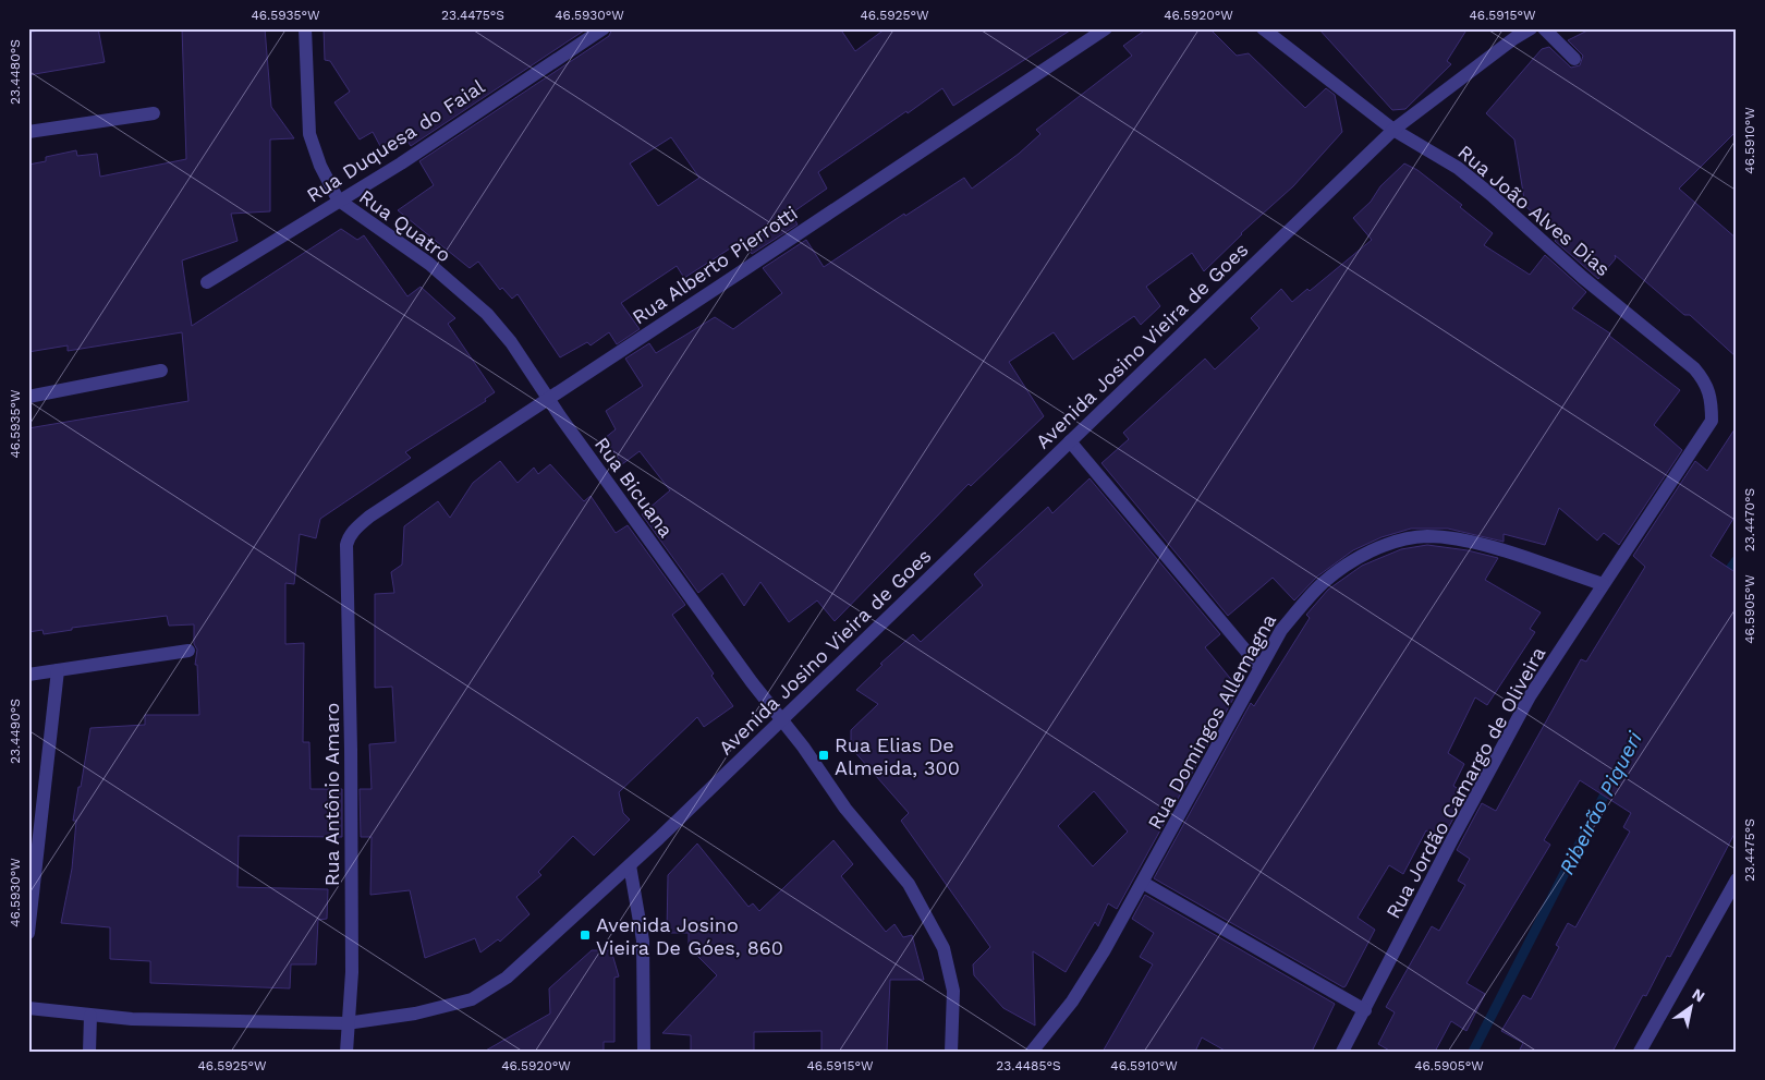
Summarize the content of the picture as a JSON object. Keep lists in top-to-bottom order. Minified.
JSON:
{"streets":{"street":["Rua Duquesa do Faial","Rua João Alves Dias","Rua Quatro","Rua Alberto Pierrotti","Avenida Josino Vieira de Goes","Rua Bicuana","Rua Domingos Allemagna","Rua Jordão Camargo de Oliveira","Rua Antônio Amaro"]},"crossings":[["Rua Duquesa do Faial","Rua Quatro"],["Rua João Alves Dias","Avenida Josino Vieira de Goes"],["Rua João Alves Dias","Rua Jordão Camargo de Oliveira"],["Rua Quatro","Rua Bicuana"],["Rua Alberto Pierrotti","Rua Bicuana"],["Rua Alberto Pierrotti","Rua Antônio Amaro"],["Avenida Josino Vieira de Goes","Rua Bicuana"],["Avenida Josino Vieira de Goes","Rua Antônio Amaro"],["Rua Domingos Allemagna","Rua Jordão Camargo de Oliveira"]],"water":["Ribeirão Piqueri"],"places":{"transit":["Rua Elias De Almeida, 300","Avenida Josino Vieira De Góes, 860"]},"north":"top right","coordinates":["46.5935°W","23.4475°S","46.5930°W","46.5925°W","46.5920°W","46.5915°W","23.4480°S","46.5910°W","23.4470°S","46.5905°W","23.4490°S","23.4485°S"]}
